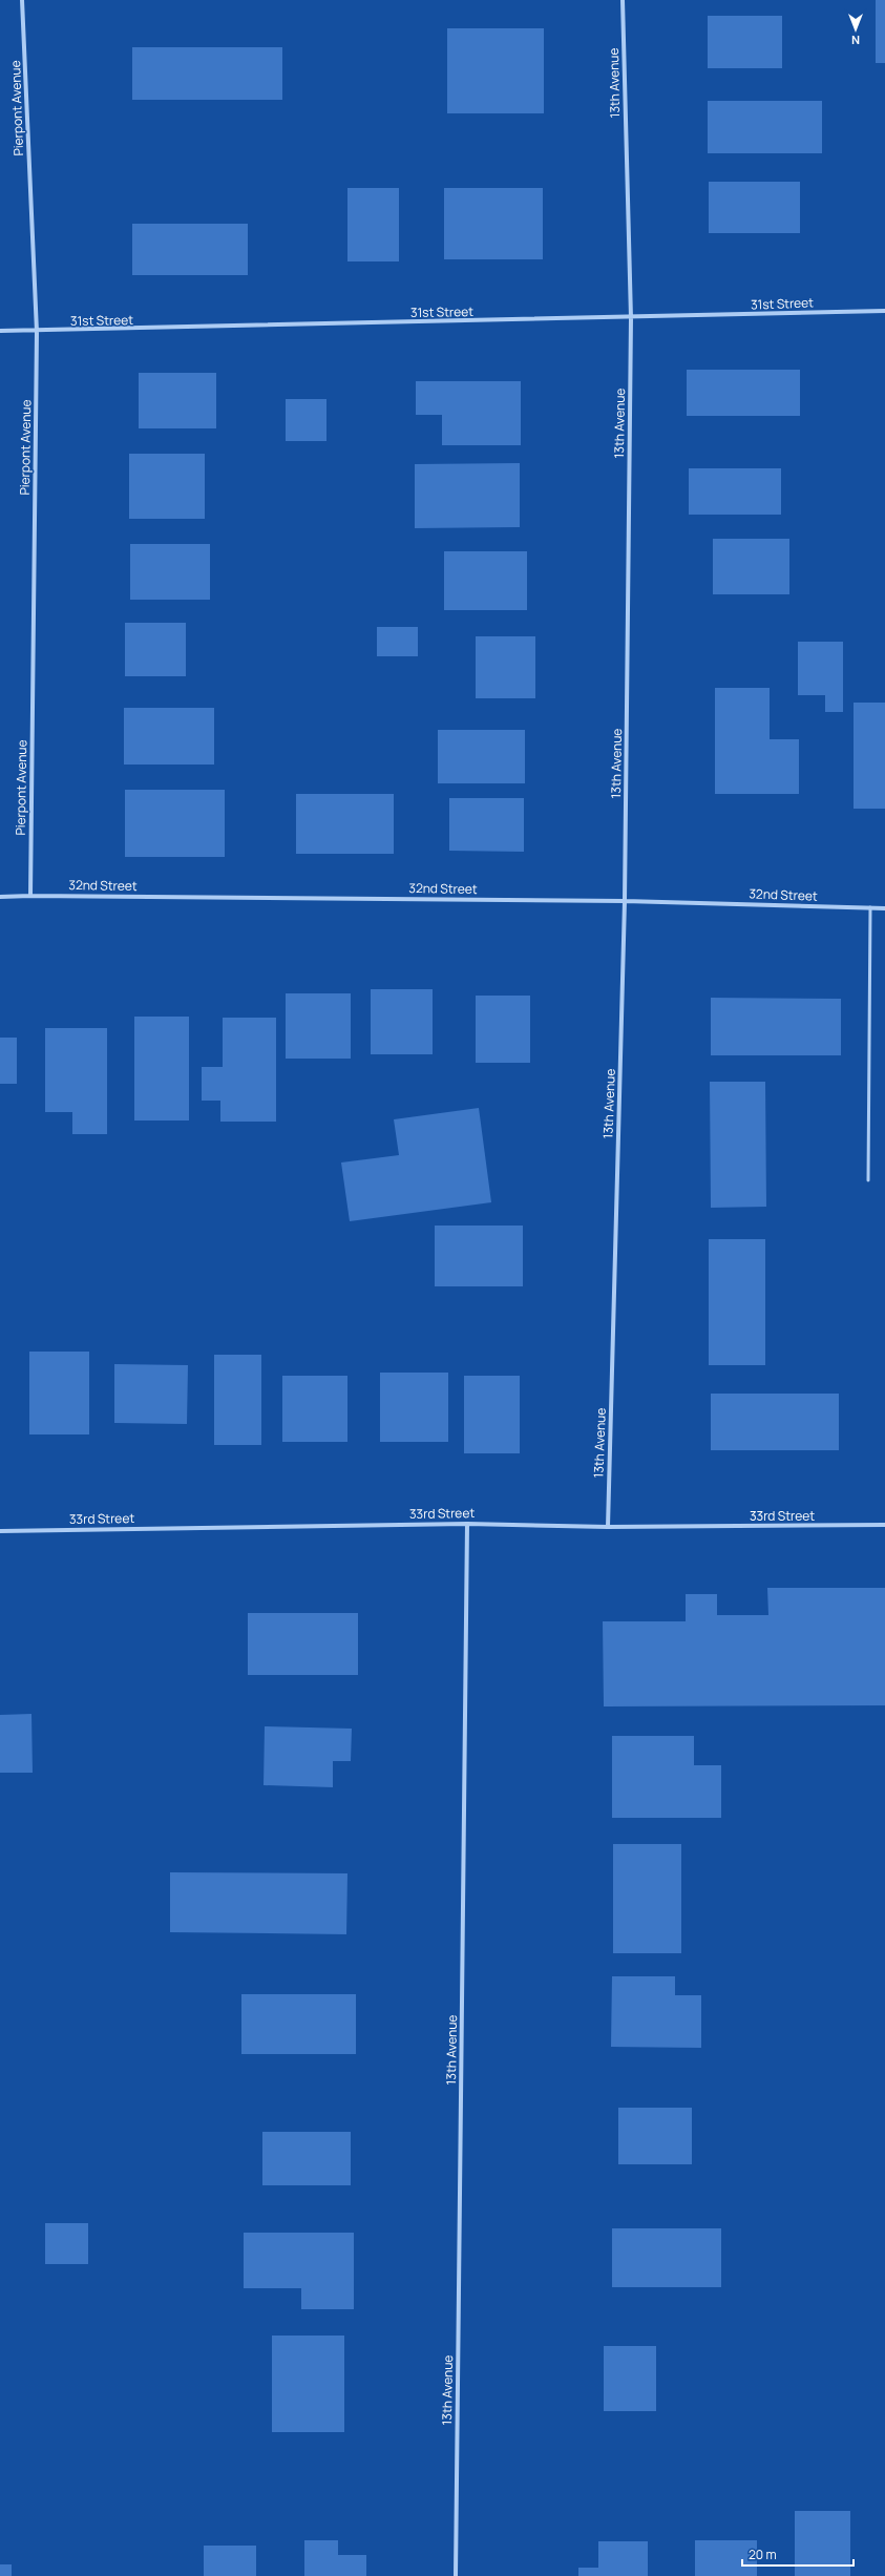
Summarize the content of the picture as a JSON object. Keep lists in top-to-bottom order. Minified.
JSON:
{"streets":{"street":["13th Avenue","Pierpont Avenue","31st Street","32nd Street","33rd Street"]},"crossings":[["13th Avenue","31st Street"],["13th Avenue","32nd Street"],["13th Avenue","33rd Street"],["Pierpont Avenue","31st Street"],["Pierpont Avenue","32nd Street"]],"scale_bar":"20 m","north":"bottom"}
